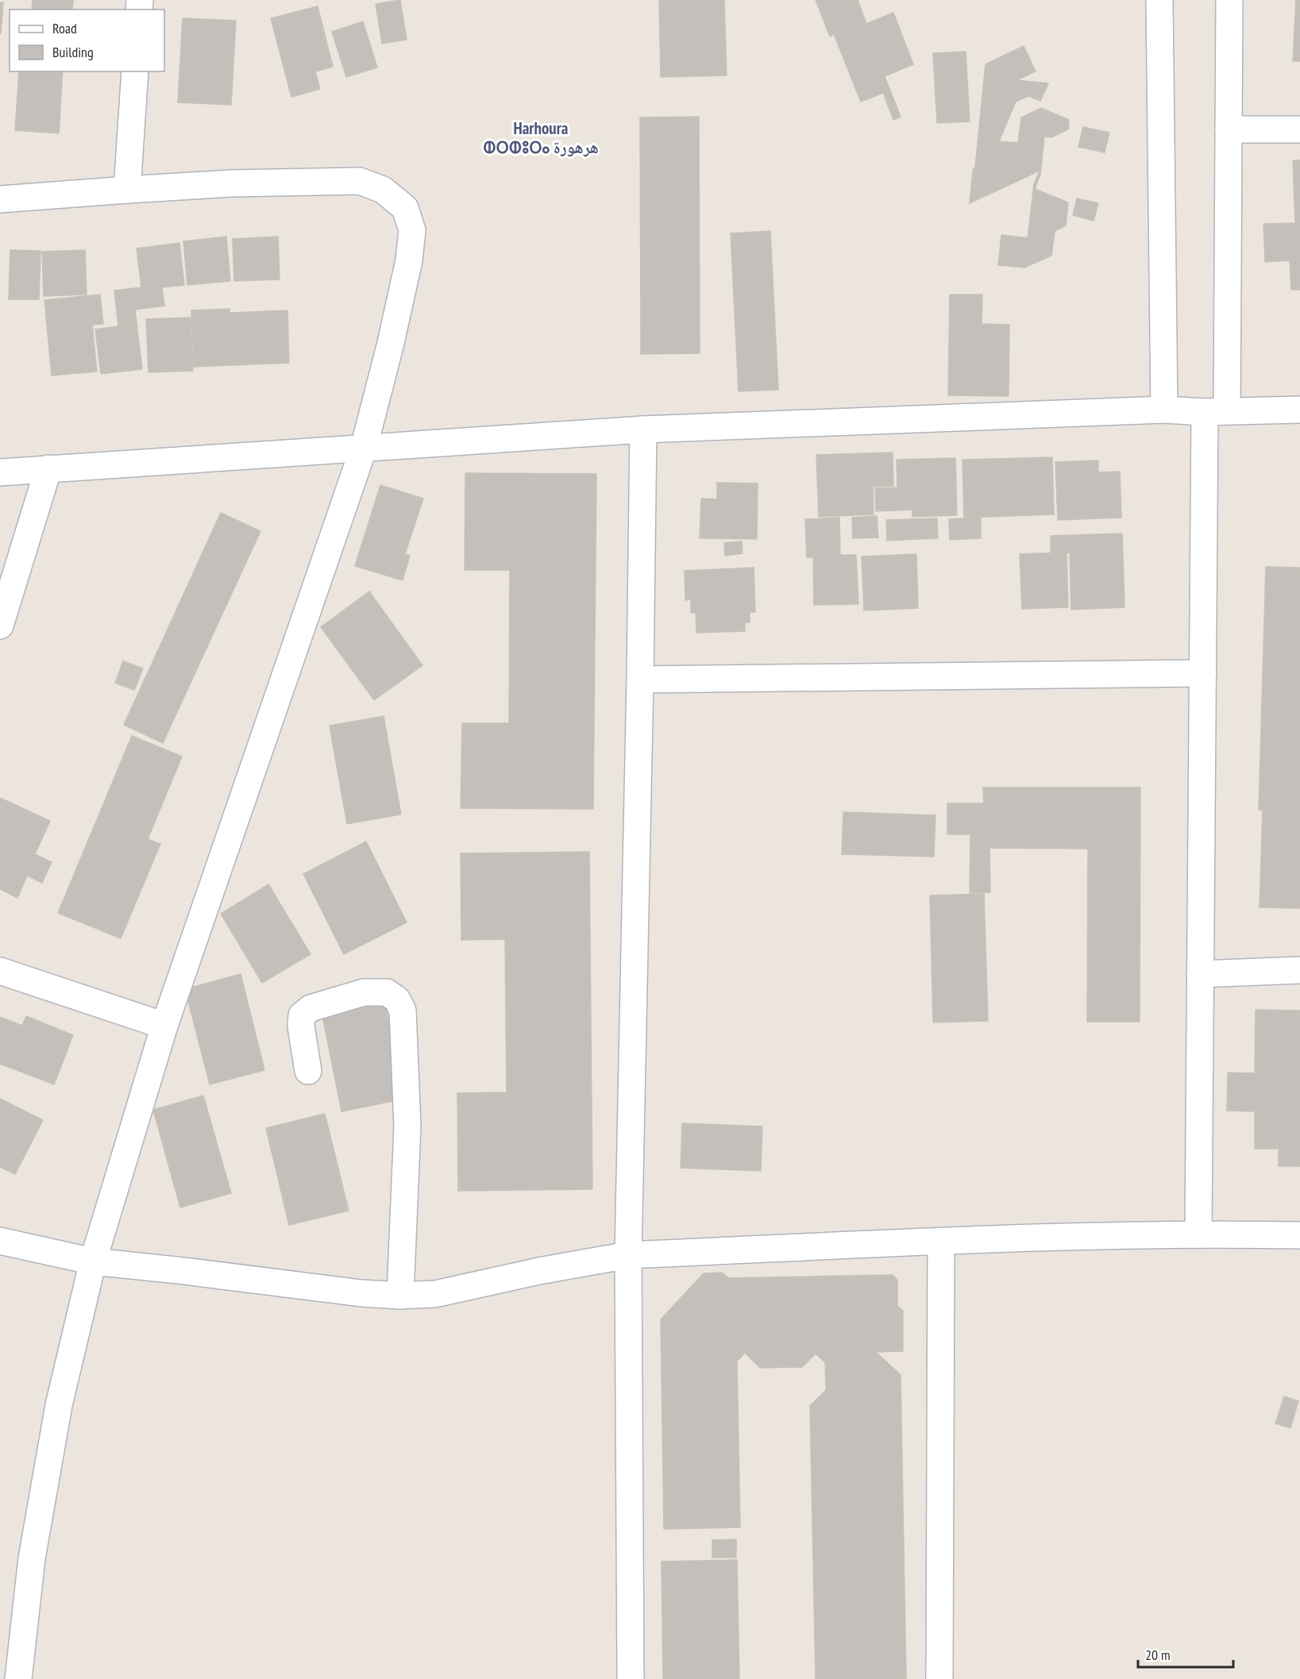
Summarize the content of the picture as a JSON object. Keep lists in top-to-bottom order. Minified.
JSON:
{"districts":["Harhoura ⵀⵔⵀⵓⵔⴰ هرهورة"],"legend":["Road","Building"],"scale_bar":"20 m"}
